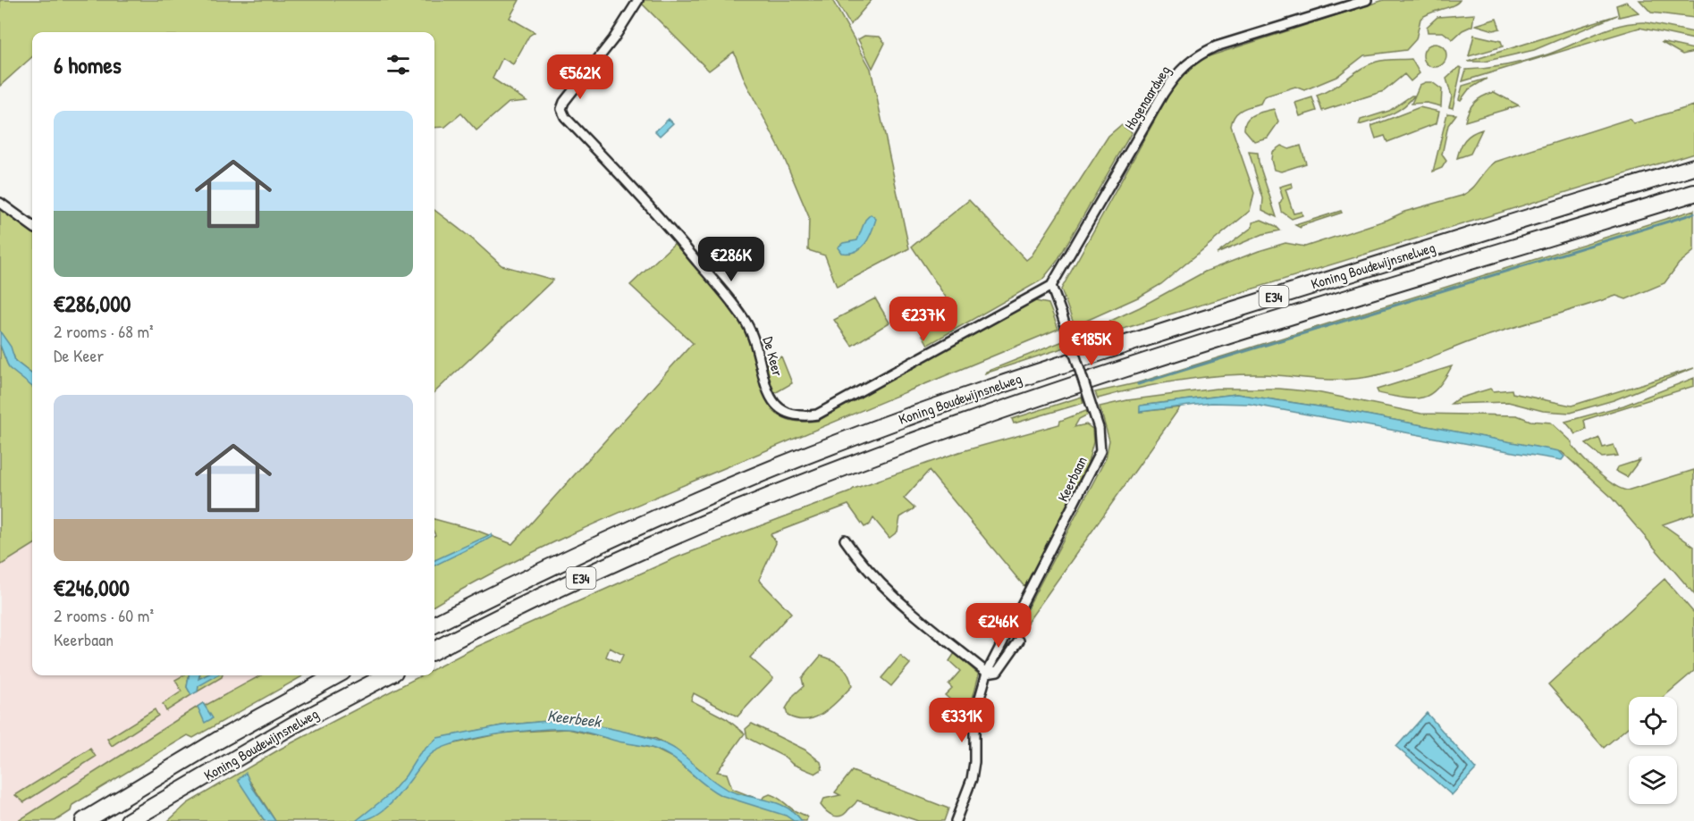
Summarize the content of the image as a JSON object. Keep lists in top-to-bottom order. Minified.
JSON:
{"streets":{"highway":["Koning Boudewijnsnelweg","E34"],"street":["Hogenaardweg","De Keer","Keerbaan"]},"crossings":[["Hogenaardweg","De Keer"],["Hogenaardweg","Keerbaan"],["De Keer","Keerbaan"]],"water":["Keerbeek"],"page":{"heading":"6 homes","price":["€562K","€286K","€237K","€185K","€246K","€331K"],"list":[{"name":"€286,000","note":"2 rooms · 68 m² · De Keer"},{"name":"€246,000","note":"2 rooms · 60 m² · Keerbaan"}]}}
